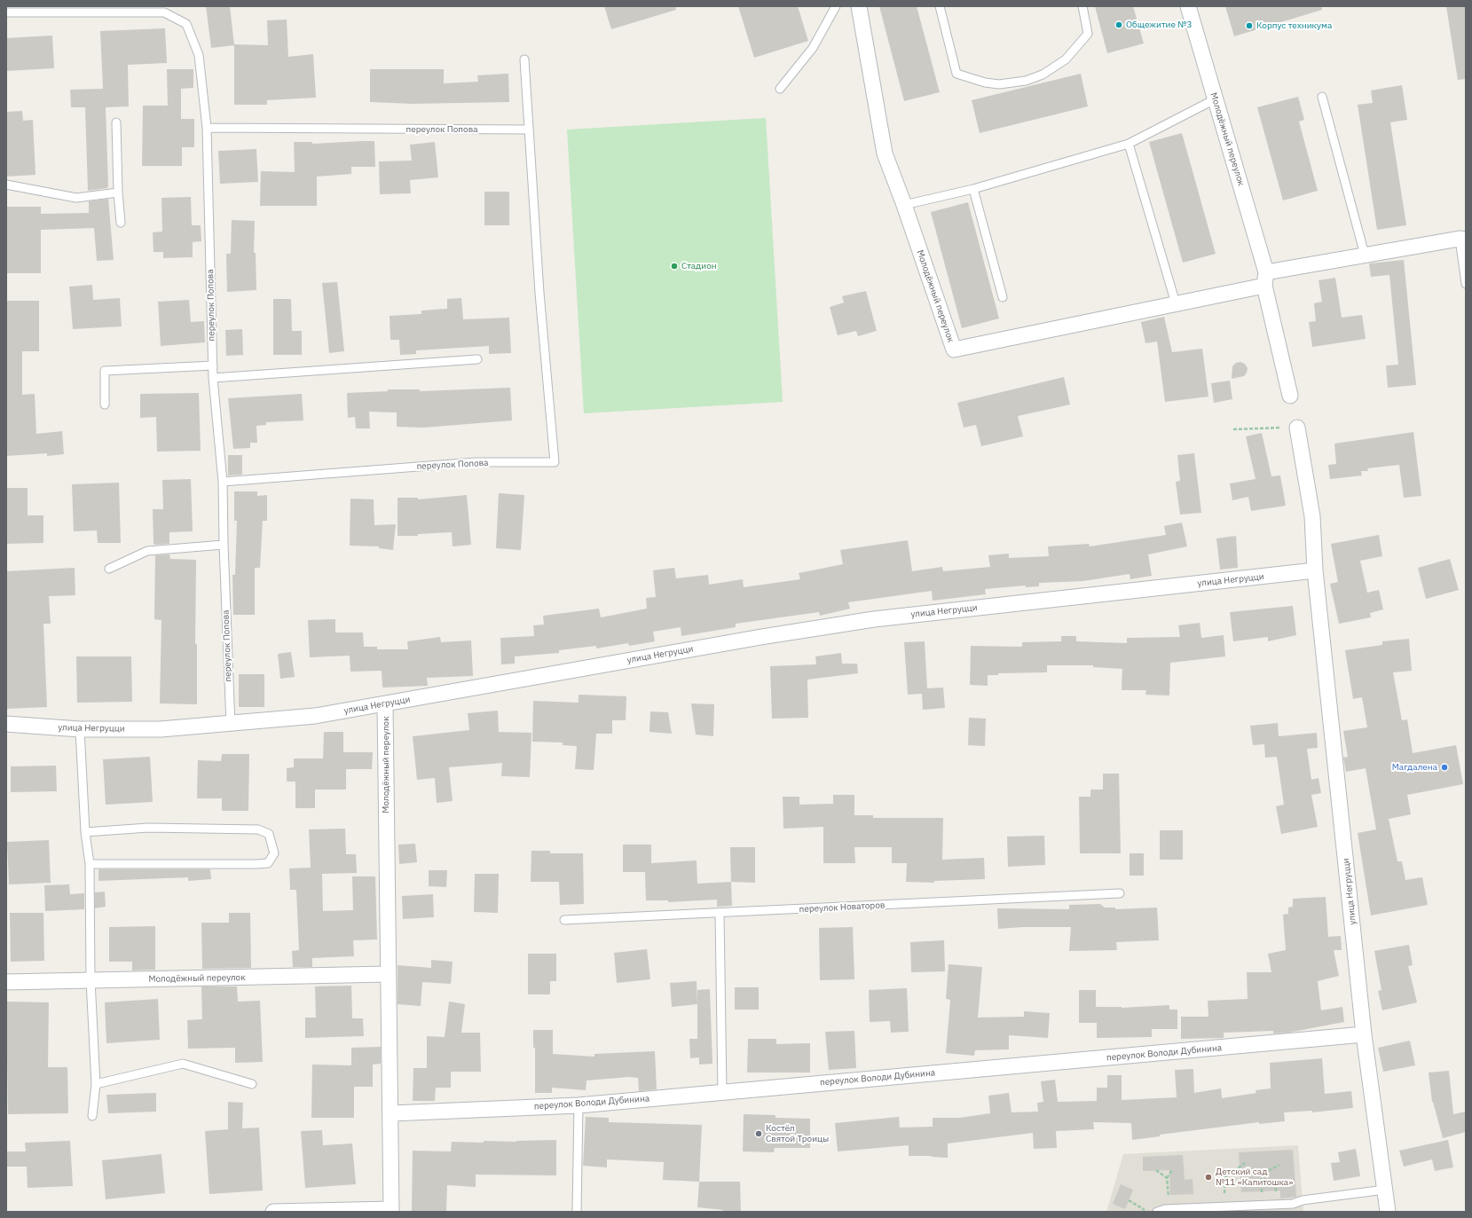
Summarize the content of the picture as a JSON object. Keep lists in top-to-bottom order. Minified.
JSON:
{"streets":{"street":["Молодёжный переулок","улица Негруцци","переулок Володи Дубинина"],"lane":["переулок Попова","переулок Новаторов"]},"crossings":[["переулок Попова","улица Негруцци"],["Молодёжный переулок","улица Негруцци"],["Молодёжный переулок","переулок Володи Дубинина"],["улица Негруцци","переулок Володи Дубинина"]],"places":["Общежитие №3","Корпус техникума","Стадион","Магдалена","Костёл Святой Троицы","Детский сад №11 «Капитошка»"]}
